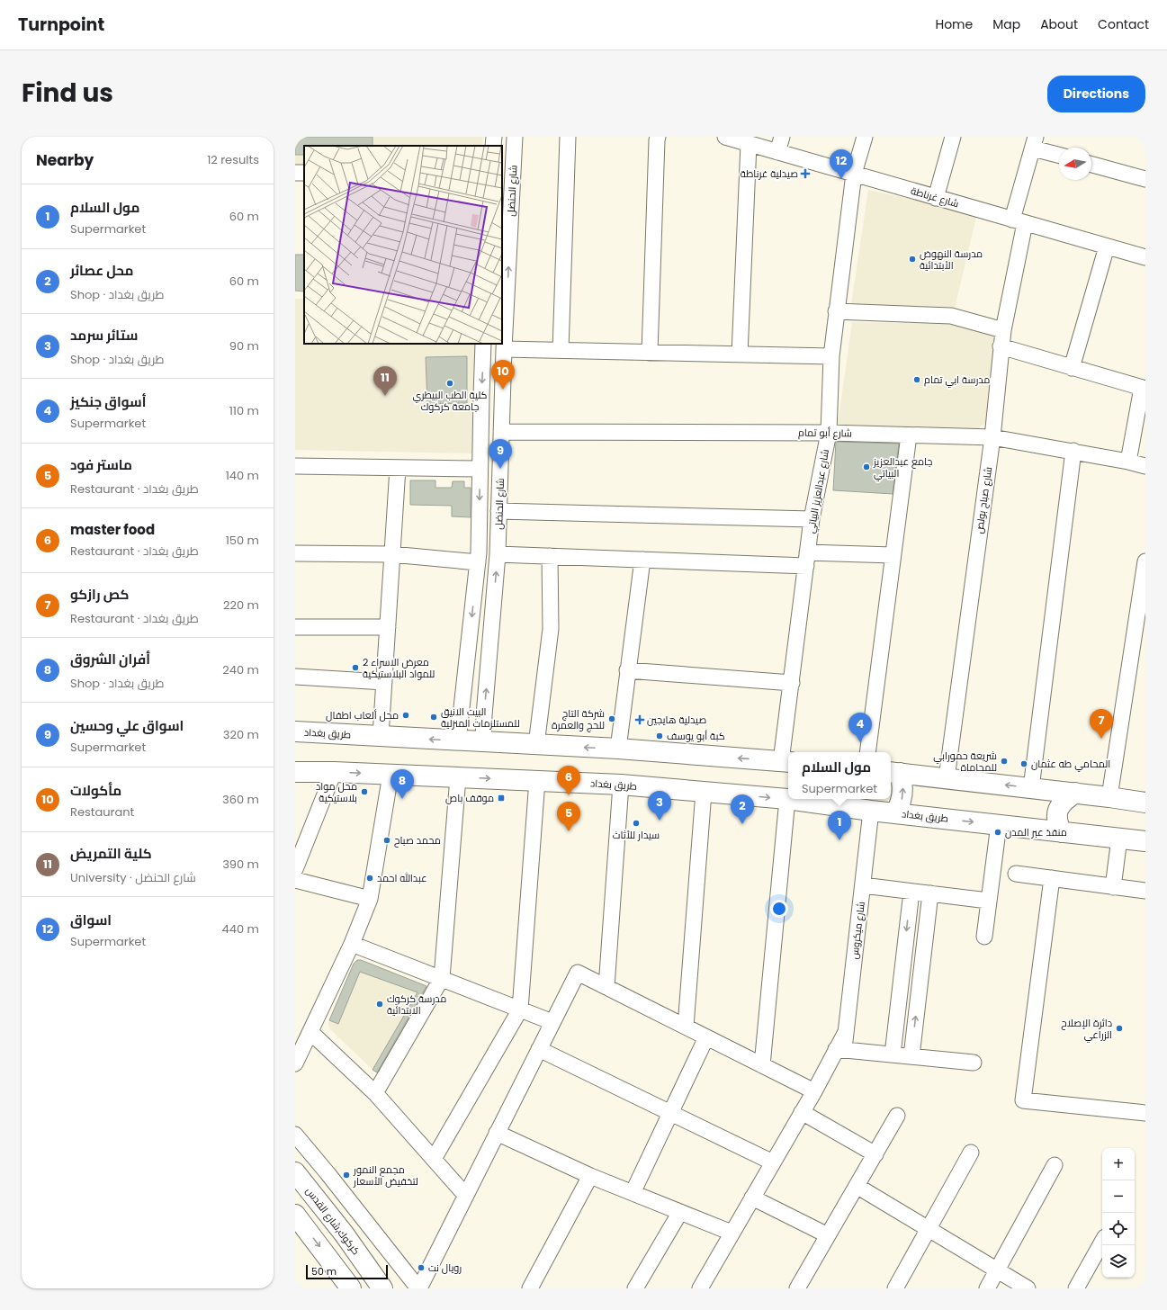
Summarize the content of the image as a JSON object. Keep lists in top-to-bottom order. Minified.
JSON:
{"streets":{"main road":["طريق بغداد","كركوك,شارع القدس"],"street":["شارع الحنضل","شارع غرناطة","شارع أبو تمام","شارع عبدالعزيز البياتي","شارع صباح بولص","شارع ميكروس"]},"crossings":[["شارع الحنضل","شارع أبو تمام"],["شارع الحنضل","طريق بغداد"],["شارع غرناطة","شارع عبدالعزيز البياتي"],["شارع غرناطة","شارع صباح بولص"],["شارع أبو تمام","شارع عبدالعزيز البياتي"],["شارع أبو تمام","شارع صباح بولص"],["شارع عبدالعزيز البياتي","طريق بغداد"],["طريق بغداد","شارع ميكروس"]],"places":{"health":["صيدلية غرناطة","صيدلية هايجين"],"other":["مدرسة النهوض الأبتدائية","مدرسة ابي تمام","كلية الطب البيطري جامعة كركوك","جامع عبدالعزيز البياتي","معرض الاسراء 2 للمواد البلاستيكية","محل ألعاب اطفال","البيت الانيق للمستلزمات المنزلية","شركة التاج للحج والعمرة","كبة أبو يوسف","شريعة حمورابي للمحاماة","المحامي طه عثمان","محل مواد بلاستيكية","سيدار للأثاث","منفذ عبر المدن","محمد صباح","عبدالله احمد","مدرسة كركوك الابتدائية","دائرة الإصلاح الزراعي","مجمع النمور لتخفيض الأسعار","رويال نت"],"transit":["موقف باص"]},"scale_bar":"50 m","north":"left","page":{"header":"Turnpoint","nav":["Home","Map","About","Contact"],"title":"Find us","buttons":"Directions","heading":["Nearby","12 results"],"pins":["12","10","11","9","7","4","6","8","3","2","5","1"],"list":[{"mark":"1","name":"مول السلام","note":"Supermarket","value":"60 m"},{"mark":"2","name":"محل عصائر","note":"Shop · طريق بغداد","value":"60 m"},{"mark":"3","name":"ستائر سرمد","note":"Shop · طريق بغداد","value":"90 m"},{"mark":"4","name":"أسواق جنكيز","note":"Supermarket","value":"110 m"},{"mark":"5","name":"ماستر فود","note":"Restaurant · طريق بغداد","value":"140 m"},{"mark":"6","name":"master food","note":"Restaurant · طريق بغداد","value":"150 m"},{"mark":"7","name":"كص رازكو","note":"Restaurant · طريق بغداد","value":"220 m"},{"mark":"8","name":"أفران الشروق","note":"Shop · طريق بغداد","value":"240 m"},{"mark":"9","name":"اسواق علي وحسين","note":"Supermarket","value":"320 m"},{"mark":"10","name":"مأكولات","note":"Restaurant","value":"360 m"},{"mark":"11","name":"كلية التمريض","note":"University · شارع الحنضل","value":"390 m"},{"mark":"12","name":"اسواق","note":"Supermarket","value":"440 m"}],"popup":["مول السلام","Supermarket"],"map_buttons":["+","−"],"scale":"50 m"}}
